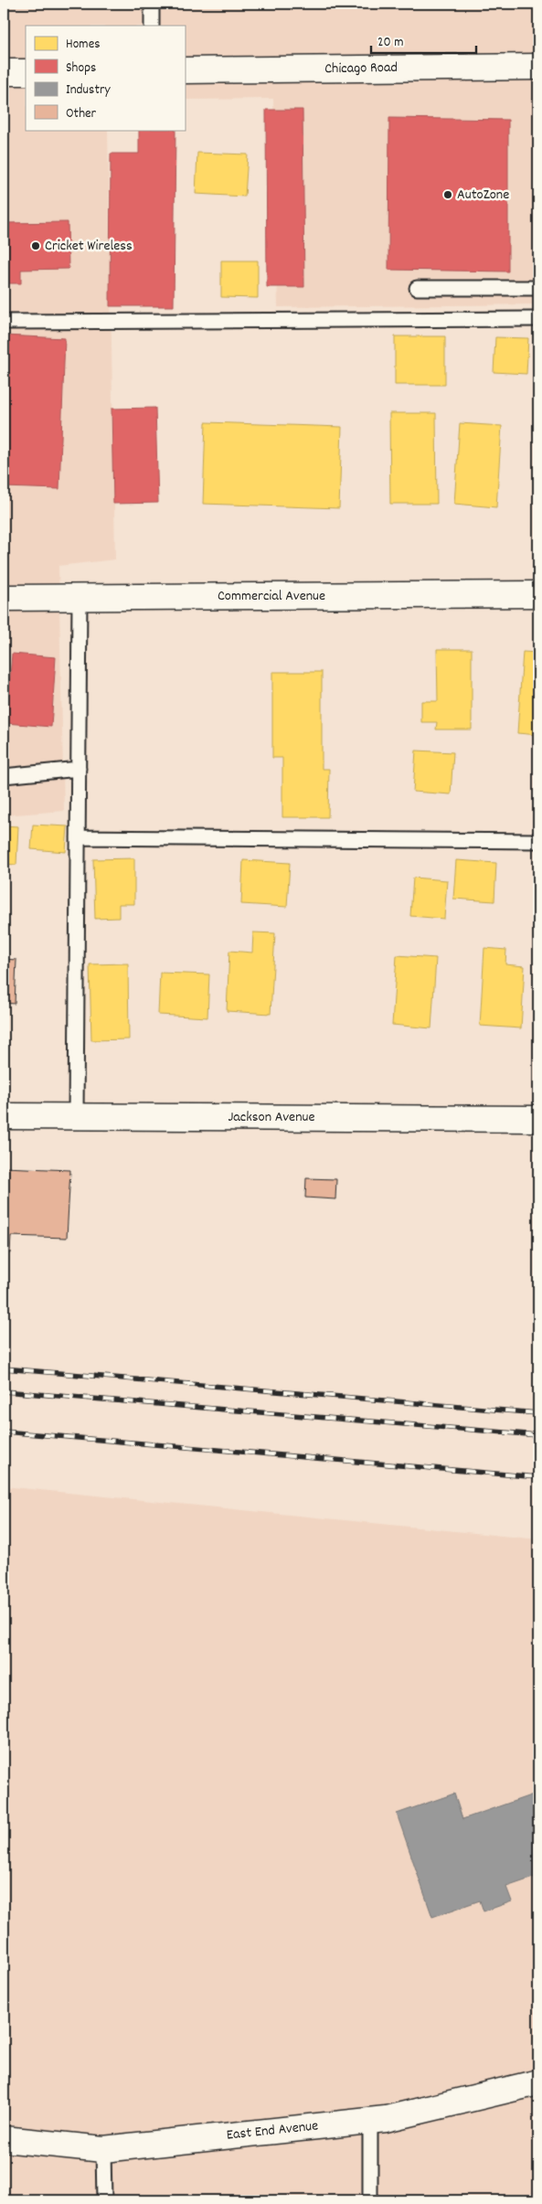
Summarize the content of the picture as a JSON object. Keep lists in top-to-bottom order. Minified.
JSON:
{"streets":{"street":["Chicago Road","Commercial Avenue","Jackson Avenue","East End Avenue"]},"places":["AutoZone","Cricket Wireless"],"legend":["Homes","Shops","Industry","Other"],"scale_bar":"20 m"}
